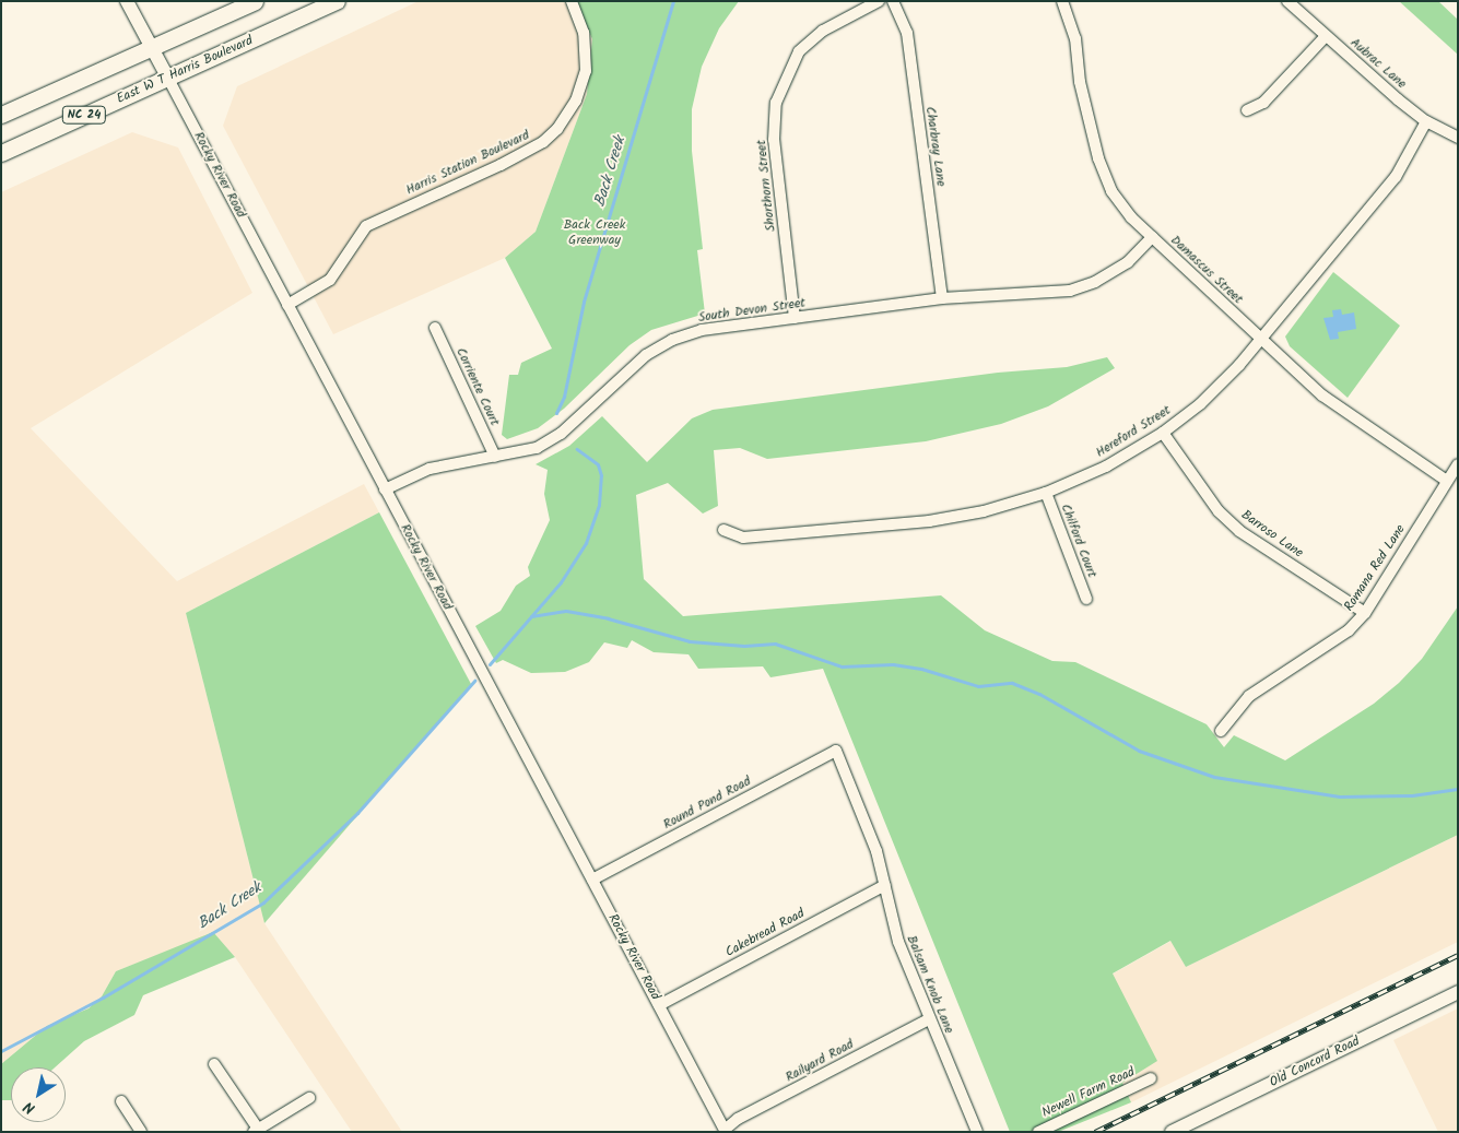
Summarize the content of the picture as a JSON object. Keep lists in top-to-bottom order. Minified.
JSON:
{"streets":{"main road":["East W T Harris Boulevard","NC 24"],"street":["Aubrac Lane","Charbray Lane","Harris Station Boulevard","Rocky River Road","Shorthorn Street","Damascus Street","South Devon Street","Corriente Court","Hereford Street","Barroso Lane","Chilford Court","Romana Red Lane","Round Pond Road","Cakebread Road","Balsam Knob Lane","Railyard Road","Old Concord Road","Newell Farm Road"]},"crossings":[["Aubrac Lane","Hereford Street"],["East W T Harris Boulevard","Rocky River Road"],["NC 24","Rocky River Road"],["Charbray Lane","South Devon Street"],["Harris Station Boulevard","Rocky River Road"],["Rocky River Road","South Devon Street"],["Rocky River Road","Round Pond Road"],["Rocky River Road","Cakebread Road"],["Rocky River Road","Railyard Road"],["Shorthorn Street","South Devon Street"],["Damascus Street","South Devon Street"],["Damascus Street","Hereford Street"],["Damascus Street","Romana Red Lane"],["South Devon Street","Corriente Court"],["Hereford Street","Barroso Lane"],["Hereford Street","Chilford Court"],["Barroso Lane","Romana Red Lane"],["Round Pond Road","Balsam Knob Lane"],["Cakebread Road","Balsam Knob Lane"],["Balsam Knob Lane","Railyard Road"]],"water":["Back Creek"],"parks":["Back Creek Greenway"],"north":"bottom left"}
